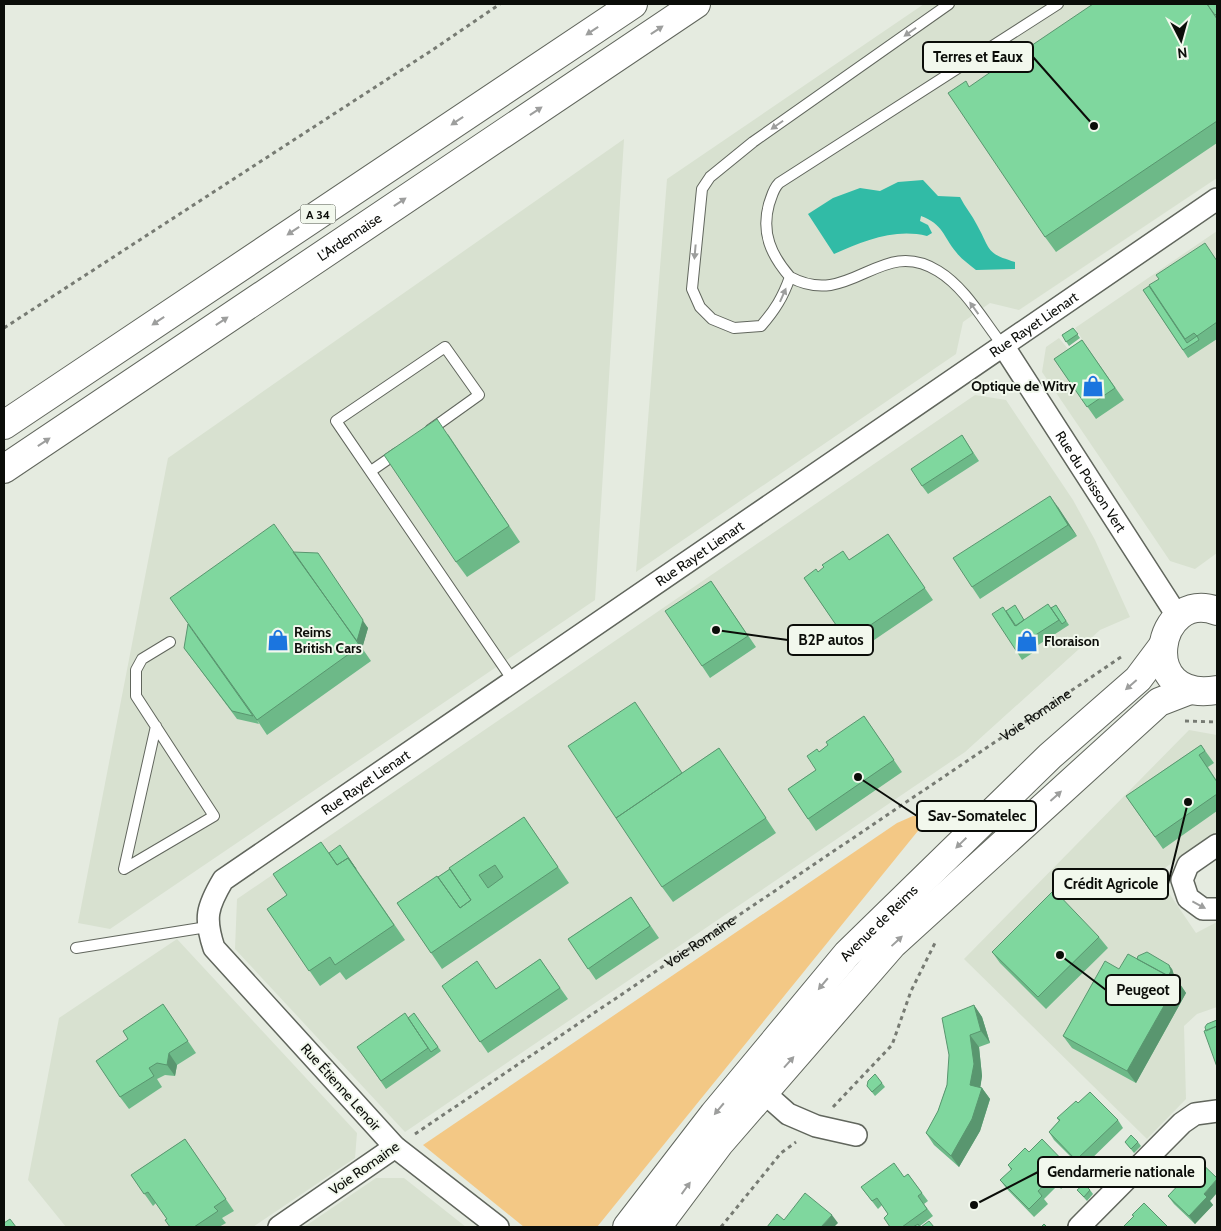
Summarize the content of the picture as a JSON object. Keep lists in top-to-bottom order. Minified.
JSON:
{"streets":{"main road":["A 34","L'Ardennaise","Avenue de Reims"],"street":["Rue Rayet Lienart","Rue du Poisson Vert","Voie Romaine","Rue Étienne Lenoir"]},"crossings":[["Rue Rayet Lienart","Rue du Poisson Vert"],["Rue Rayet Lienart","Rue Étienne Lenoir"],["Rue du Poisson Vert","Avenue de Reims"],["Voie Romaine","Rue Étienne Lenoir"]],"places":{"other":["Terres et Eaux","B2P autos","Sav-Somatelec","Crédit Agricole","Peugeot","Gendarmerie nationale"],"shop":["Optique de Witry","Reims British Cars","Floraison"]},"north":"bottom"}
